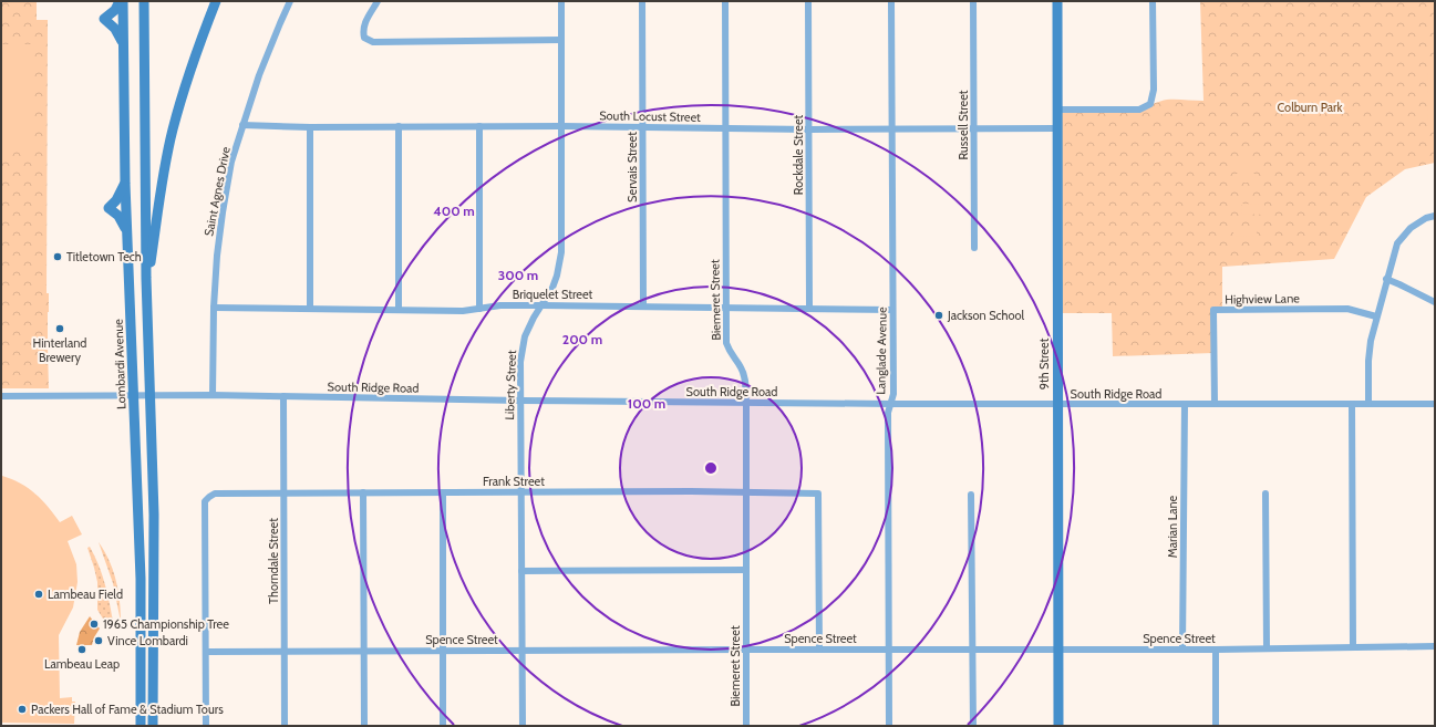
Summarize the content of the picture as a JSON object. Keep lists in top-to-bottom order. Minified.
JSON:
{"streets":{"main road":["Lombardi Avenue","9th Street"],"street":["South Locust Street","Russell Street","Rockdale Street","Servais Street","Saint Agnes Drive","Briquelet Street","Highview Lane","Biemeret Street","Langlade Avenue","Liberty Street","South Ridge Road","Frank Street","Marian Lane","Thorndale Street","Spence Street"]},"crossings":[["South Locust Street","Russell Street"],["South Locust Street","Rockdale Street"],["South Locust Street","Servais Street"],["South Locust Street","Saint Agnes Drive"],["South Locust Street","Biemeret Street"],["South Locust Street","Langlade Avenue"],["South Locust Street","9th Street"],["South Locust Street","Liberty Street"],["Rockdale Street","Briquelet Street"],["Servais Street","Briquelet Street"],["Saint Agnes Drive","Briquelet Street"],["Saint Agnes Drive","South Ridge Road"],["Briquelet Street","Biemeret Street"],["Briquelet Street","Langlade Avenue"],["Briquelet Street","Liberty Street"],["Highview Lane","South Ridge Road"],["Biemeret Street","South Ridge Road"],["Biemeret Street","Frank Street"],["Biemeret Street","Spence Street"],["Langlade Avenue","South Ridge Road"],["Langlade Avenue","Spence Street"],["Lombardi Avenue","South Ridge Road"],["9th Street","South Ridge Road"],["9th Street","Spence Street"],["Liberty Street","South Ridge Road"],["Liberty Street","Frank Street"],["Liberty Street","Spence Street"],["South Ridge Road","Marian Lane"],["South Ridge Road","Thorndale Street"],["Frank Street","Thorndale Street"],["Frank Street","Spence Street"],["Marian Lane","Spence Street"],["Thorndale Street","Spence Street"]],"parks":["Colburn Park"],"places":["Titletown Tech","Jackson School","Hinterland Brewery","Lambeau Field","1965 Championship Tree","Vince Lombardi","Lambeau Leap","Packers Hall of Fame & Stadium Tours"],"rings":["400 m","300 m","200 m","100 m"]}
